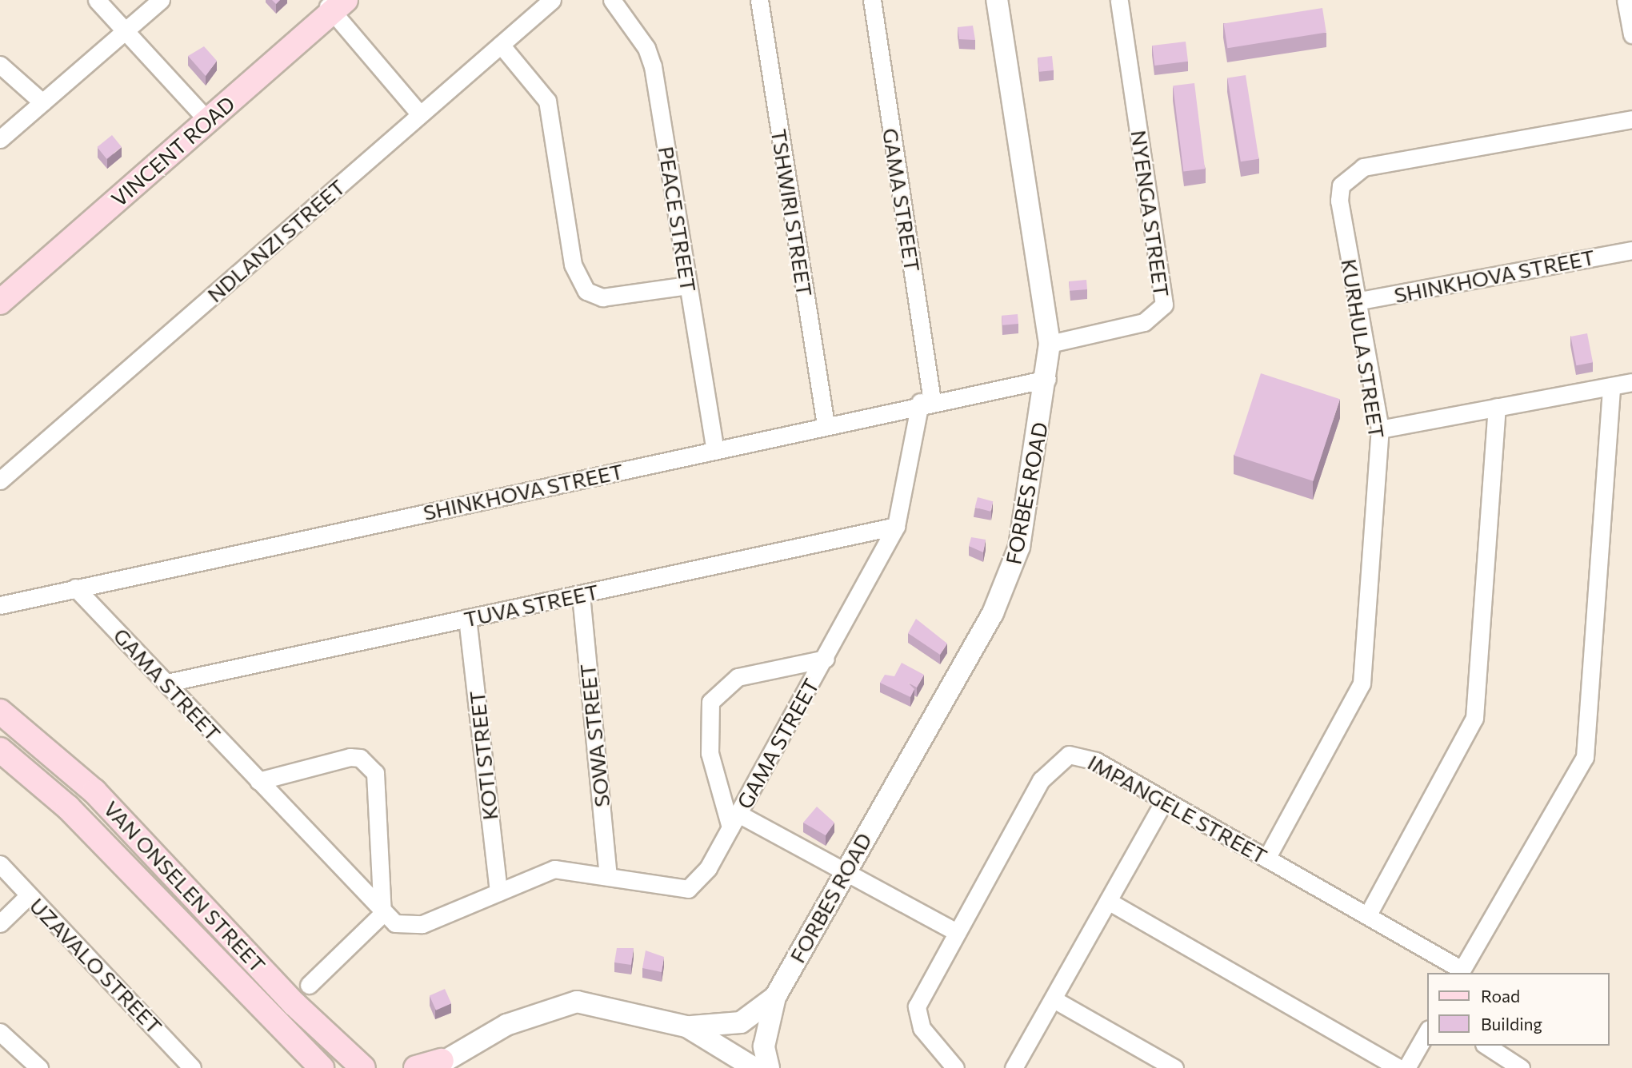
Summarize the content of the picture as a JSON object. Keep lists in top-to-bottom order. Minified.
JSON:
{"streets":{"main road":["VINCENT ROAD","VAN ONSELEN STREET"],"street":["GAMA STREET","TSHWIRI STREET","NYENGA STREET","PEACE STREET","NDLANZI STREET","SHINKHOVA STREET","KURHULA STREET","FORBES ROAD","TUVA STREET","SOWA STREET","KOTI STREET","IMPANGELE STREET","UZAVALO STREET"]},"crossings":[["GAMA STREET","SHINKHOVA STREET"],["GAMA STREET","TUVA STREET"],["GAMA STREET","SOWA STREET"],["GAMA STREET","KOTI STREET"],["TSHWIRI STREET","SHINKHOVA STREET"],["NYENGA STREET","FORBES ROAD"],["PEACE STREET","SHINKHOVA STREET"],["SHINKHOVA STREET","KURHULA STREET"],["SHINKHOVA STREET","FORBES ROAD"],["KURHULA STREET","IMPANGELE STREET"],["TUVA STREET","SOWA STREET"],["TUVA STREET","KOTI STREET"]],"legend":["Road","Building"]}
